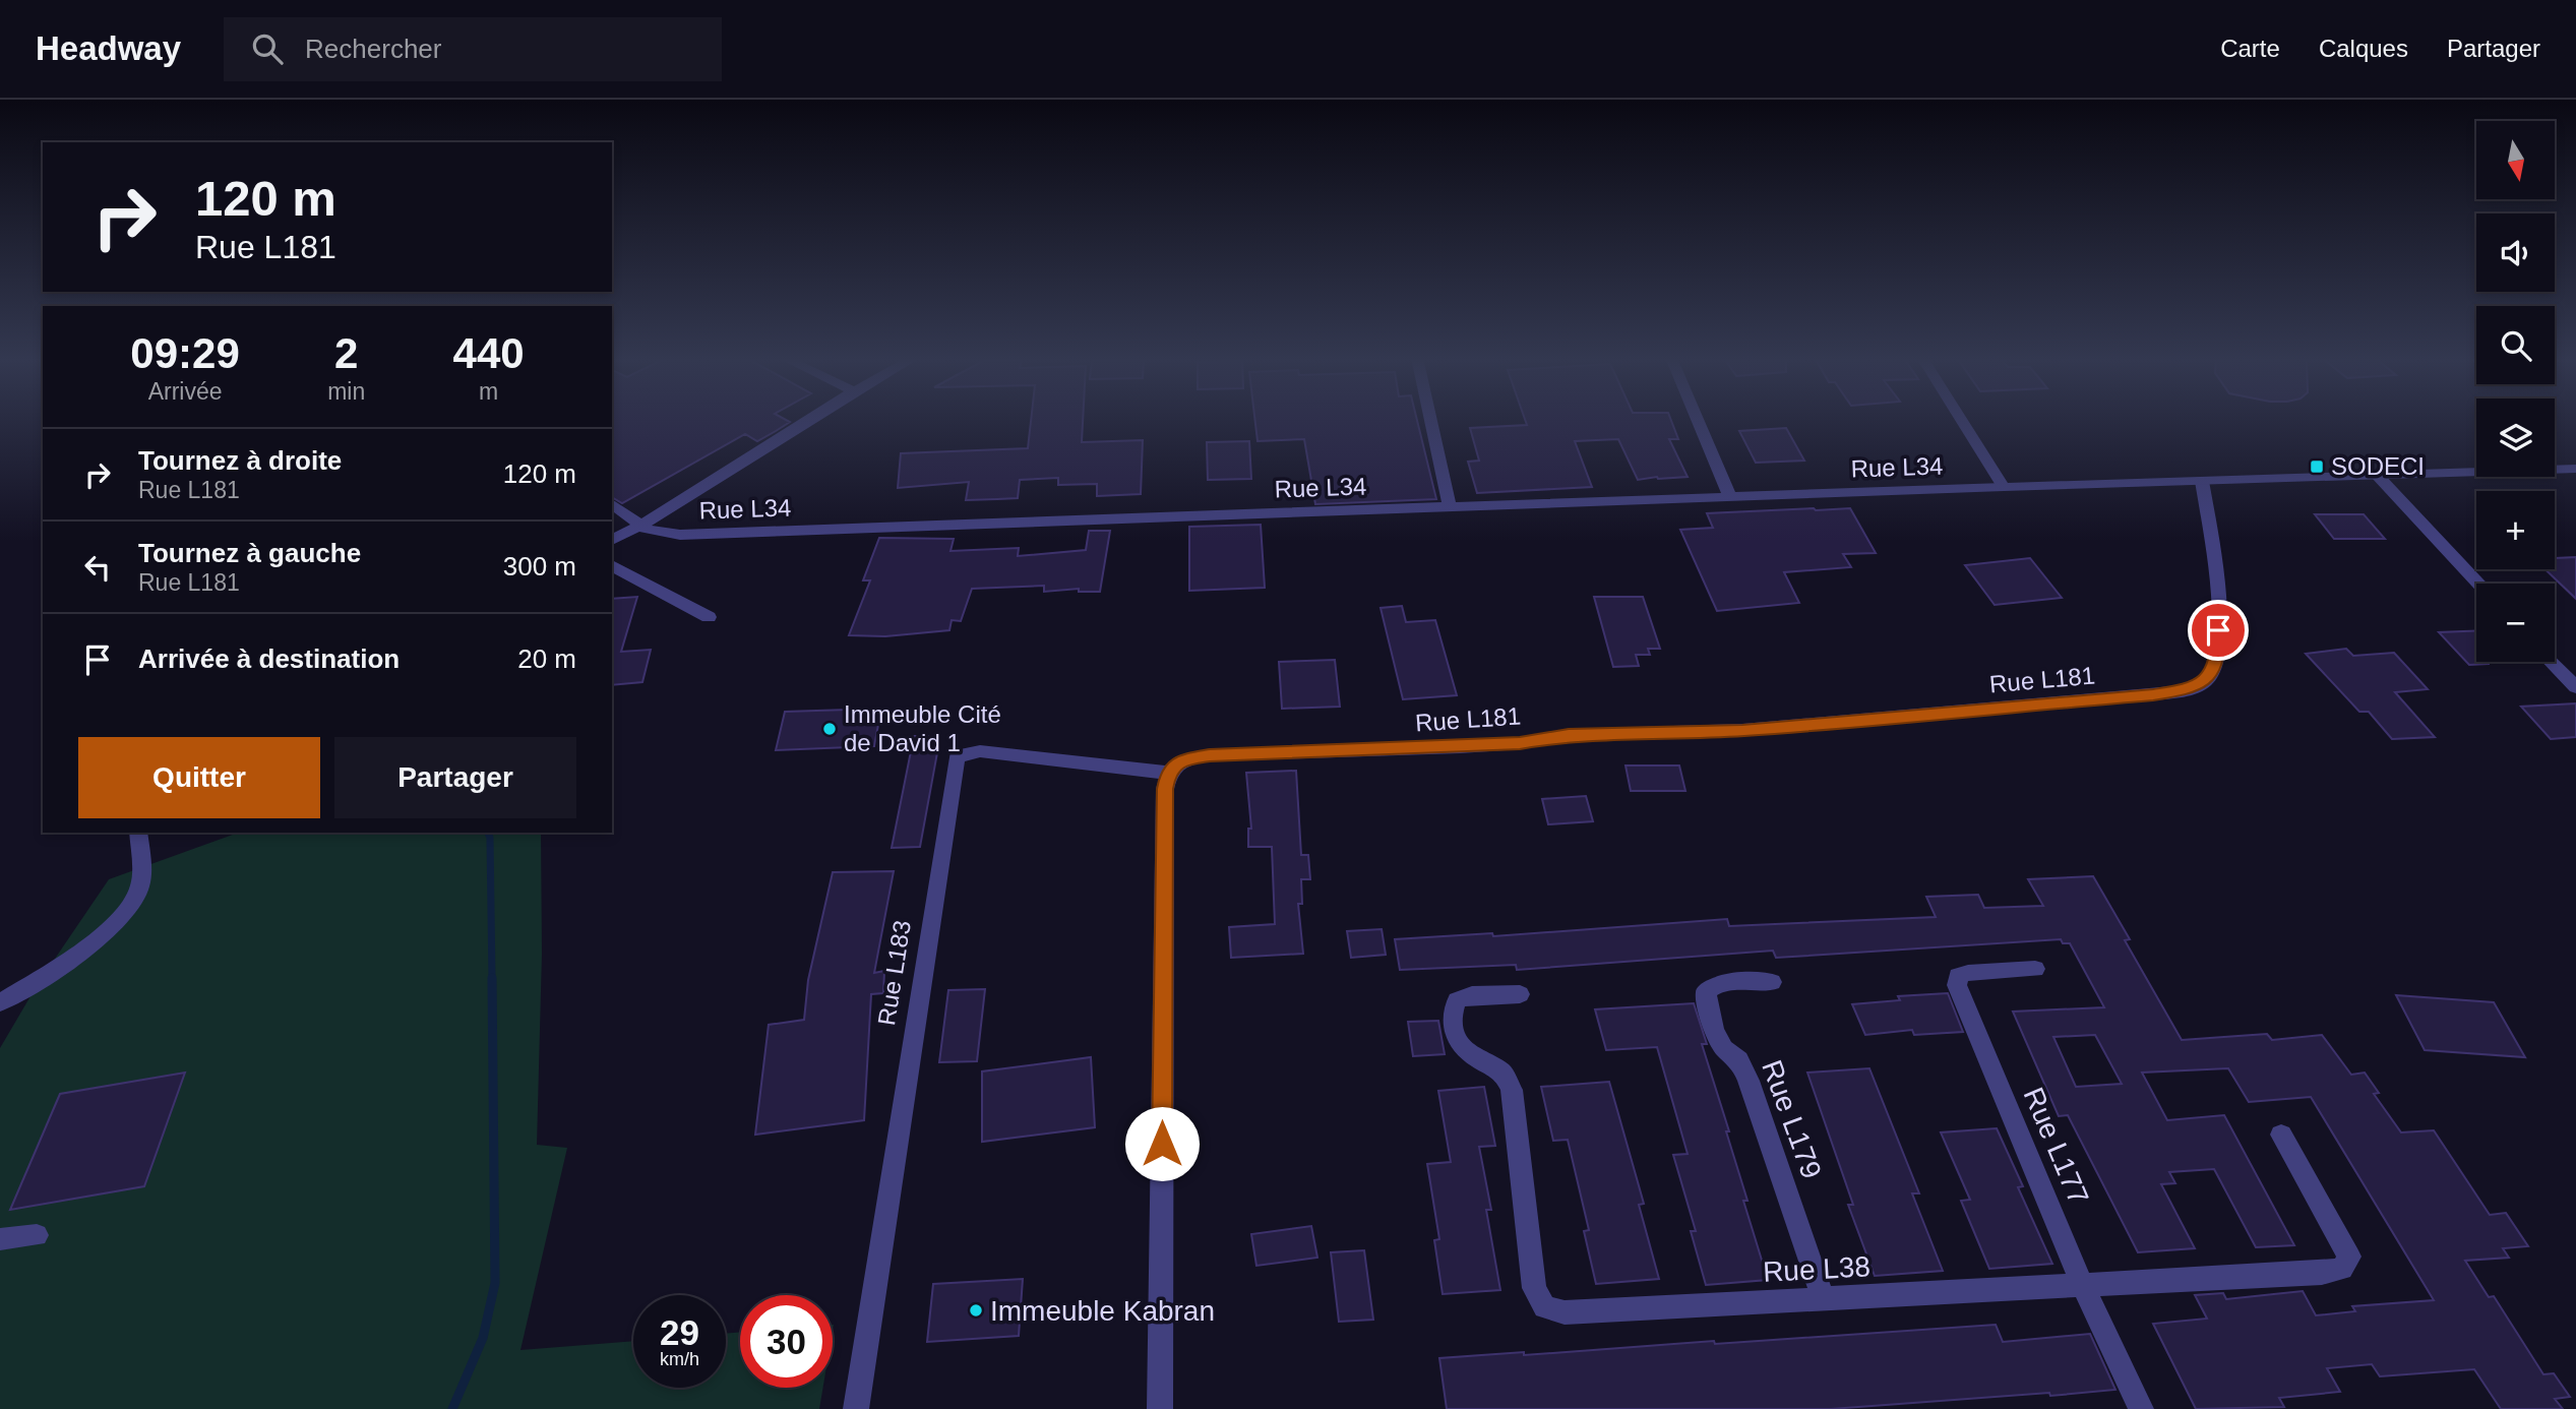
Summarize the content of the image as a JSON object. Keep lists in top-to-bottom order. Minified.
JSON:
{"streets":{"street":["Rue L34","Rue L181","Rue L183","Rue L179","Rue L177","Rue L38"]},"crossings":[["Rue L34","Rue L181"],["Rue L181","Rue L183"],["Rue L179","Rue L38"],["Rue L177","Rue L38"]],"places":{"transit":["SODECI"],"other":["Immeuble Cité de David 1","Immeuble Kabran"]},"north":"bottom","page":{"header":"Headway","search":"Rechercher","nav":["Carte","Calques","Partager"],"map_buttons":["+","−"],"turn":["120 m","Rue L181"],"eta":["09:29","Arrivée","2","min","440","m"],"list":[{"name":"Tournez à droite","note":"Rue L181","value":"120 m"},{"name":"Tournez à gauche","note":"Rue L181","value":"300 m"},{"name":"Arrivée à destination","value":"20 m"}],"buttons":["Quitter","Partager"],"speed":"29 km/h","limit":"30"}}
